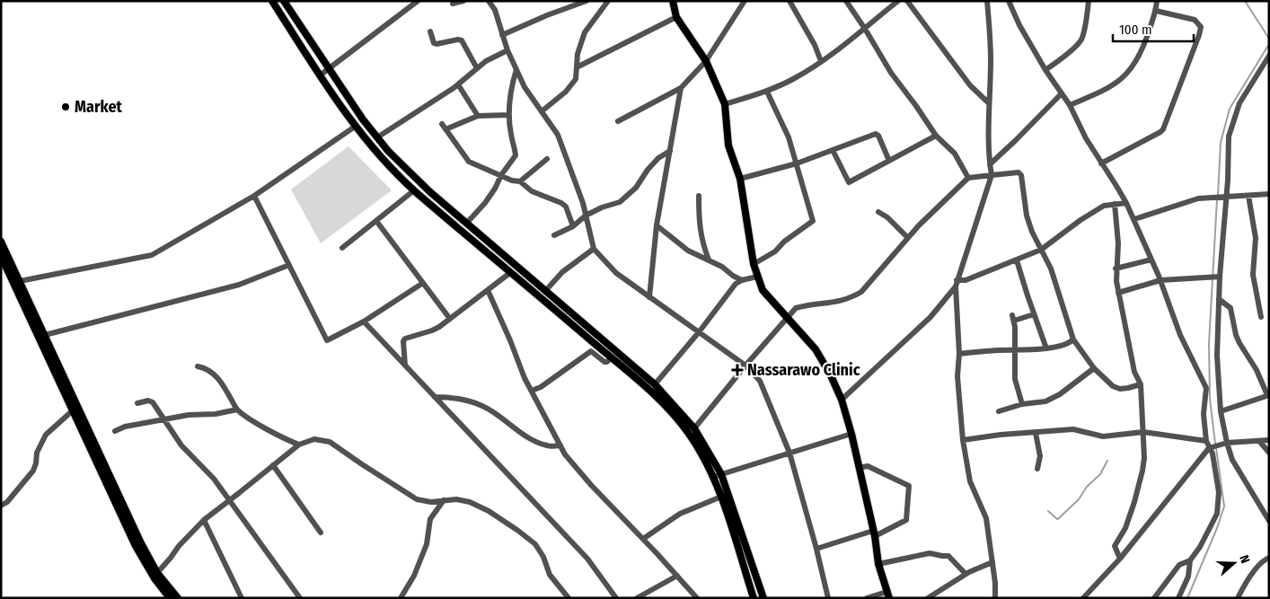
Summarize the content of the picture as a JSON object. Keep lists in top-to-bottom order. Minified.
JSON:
{"places":{"other":["Market"],"health":["Nassarawo Clinic"]},"scale_bar":"100 m","north":"right"}
